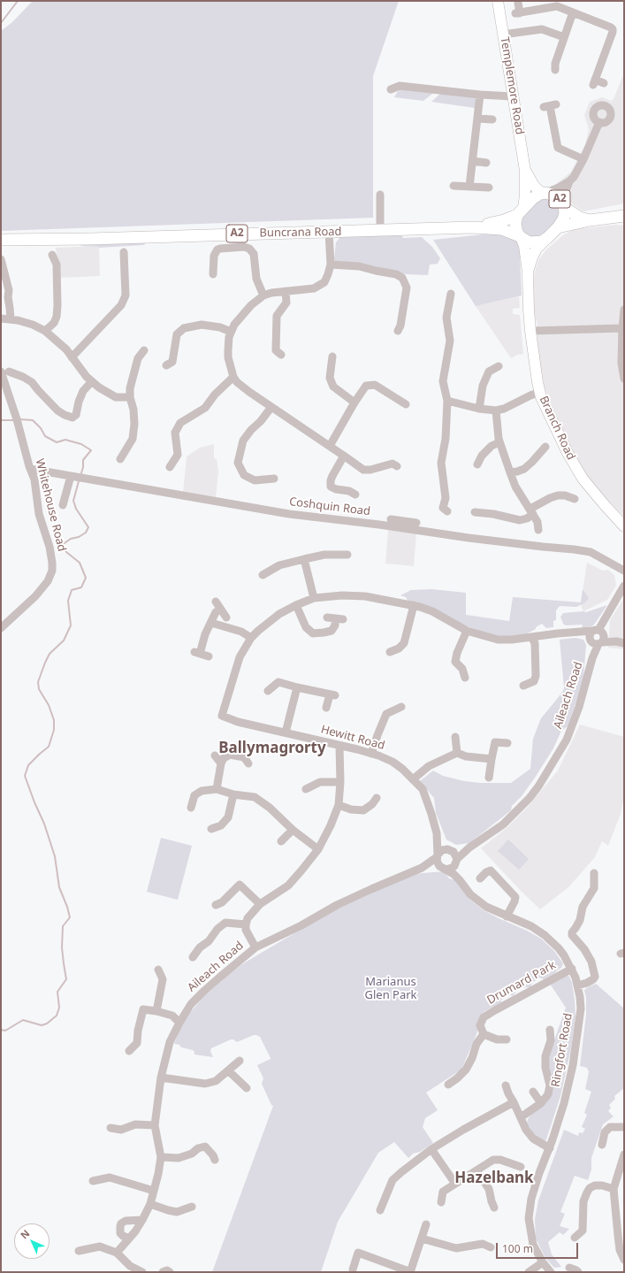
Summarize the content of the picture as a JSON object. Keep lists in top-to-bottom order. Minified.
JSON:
{"streets":{"highway":["A2","Buncrana Road"],"main road":["Templemore Road","Branch Road"],"street":["Whitehouse Road","Coshquin Road","Aileach Road","Hewitt Road","Drumard Park","Ringfort Road"]},"crossings":[["Templemore Road","A2"],["Templemore Road","Buncrana Road"],["Templemore Road","Branch Road"],["A2","Buncrana Road"],["A2","Branch Road"],["Buncrana Road","Branch Road"],["Whitehouse Road","Coshquin Road"],["Aileach Road","Hewitt Road"],["Aileach Road","Ringfort Road"],["Hewitt Road","Ringfort Road"],["Drumard Park","Ringfort Road"]],"districts":["Ballymagrorty","Hazelbank"],"parks":["Marianus Glen Park"],"scale_bar":"100 m","north":"top left"}
